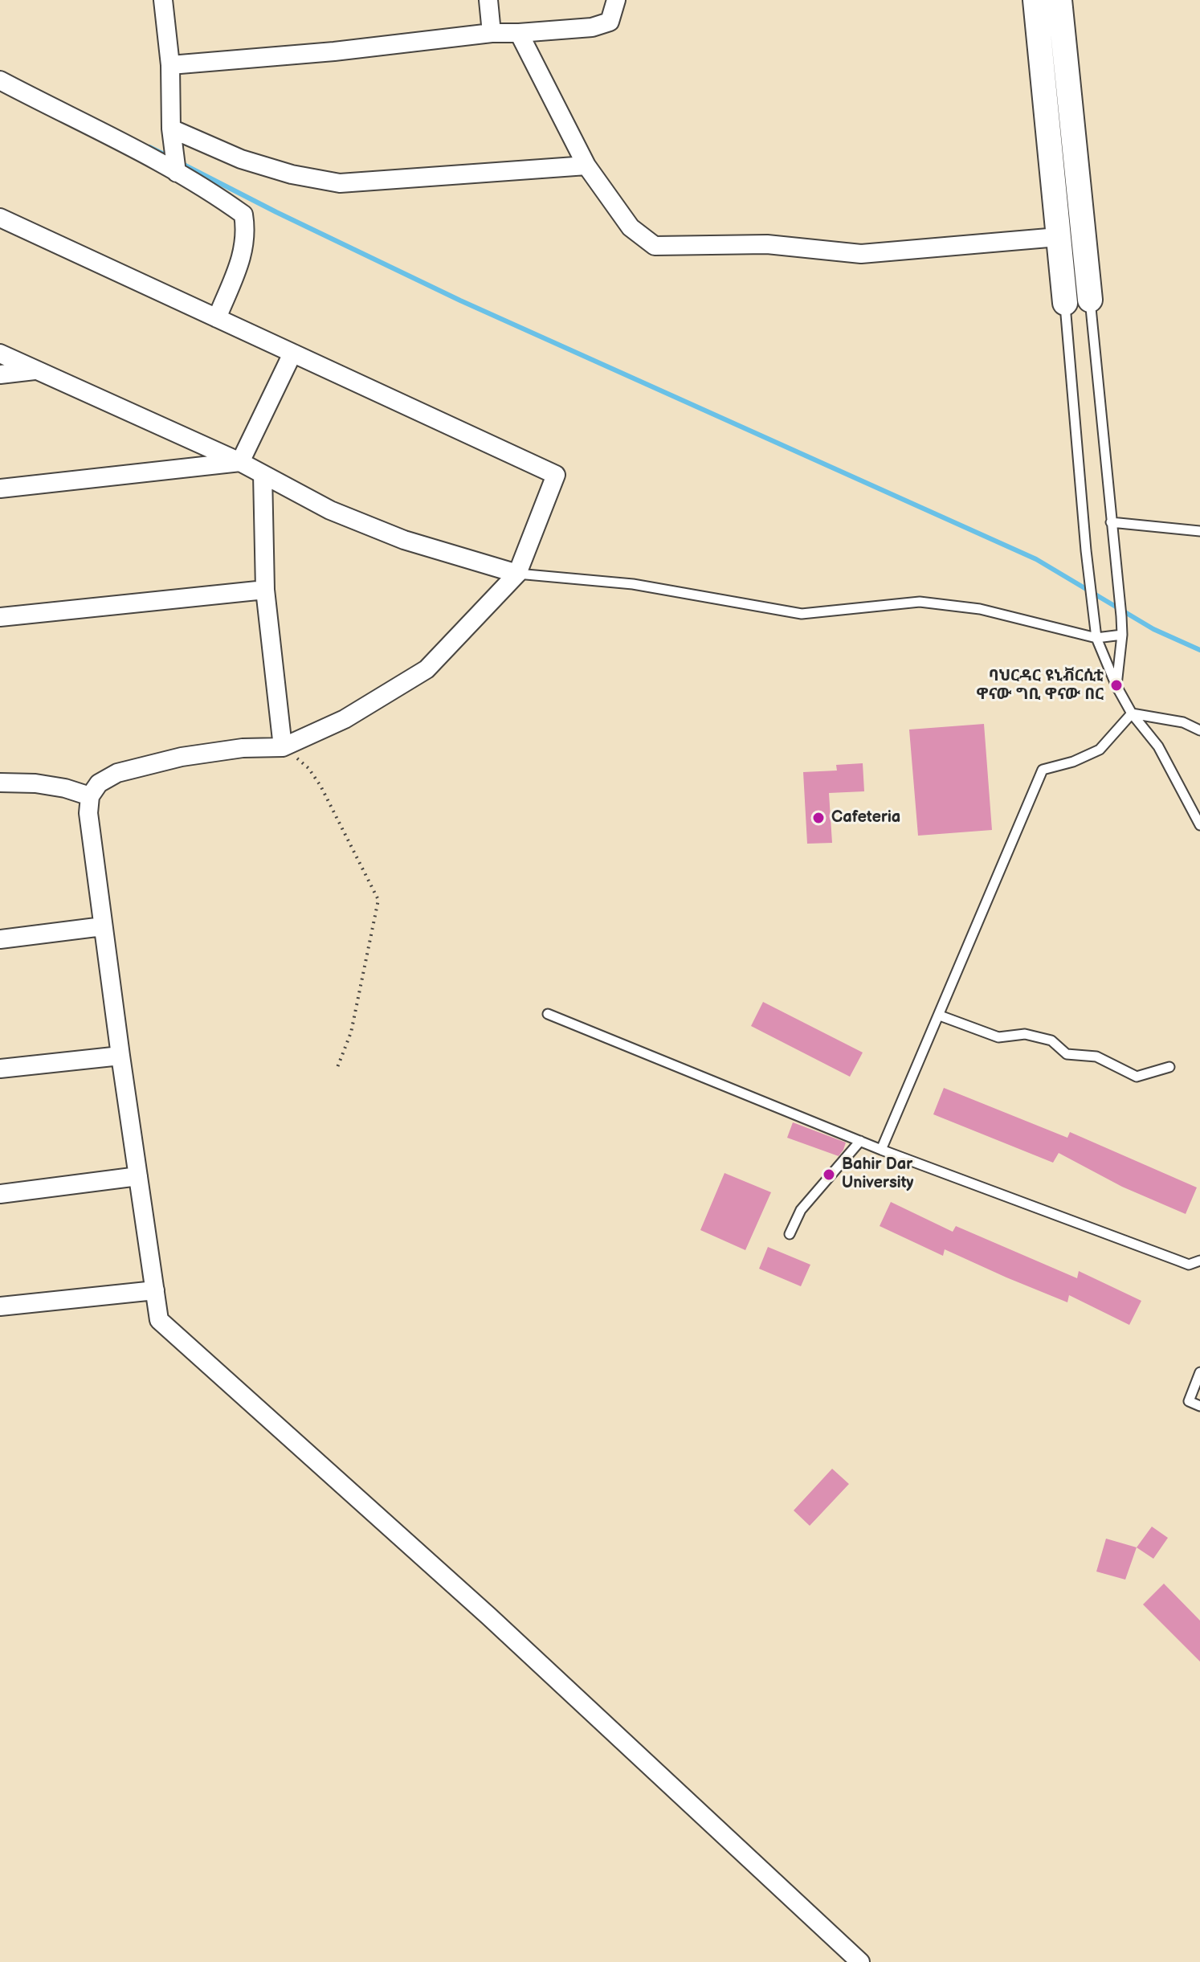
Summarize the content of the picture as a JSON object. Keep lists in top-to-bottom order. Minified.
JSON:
{"places":["ባህርዳር ዩኒቭርሲቲ ዋናው ግቢ ዋናው በር","Cafeteria","Bahir Dar University"]}
